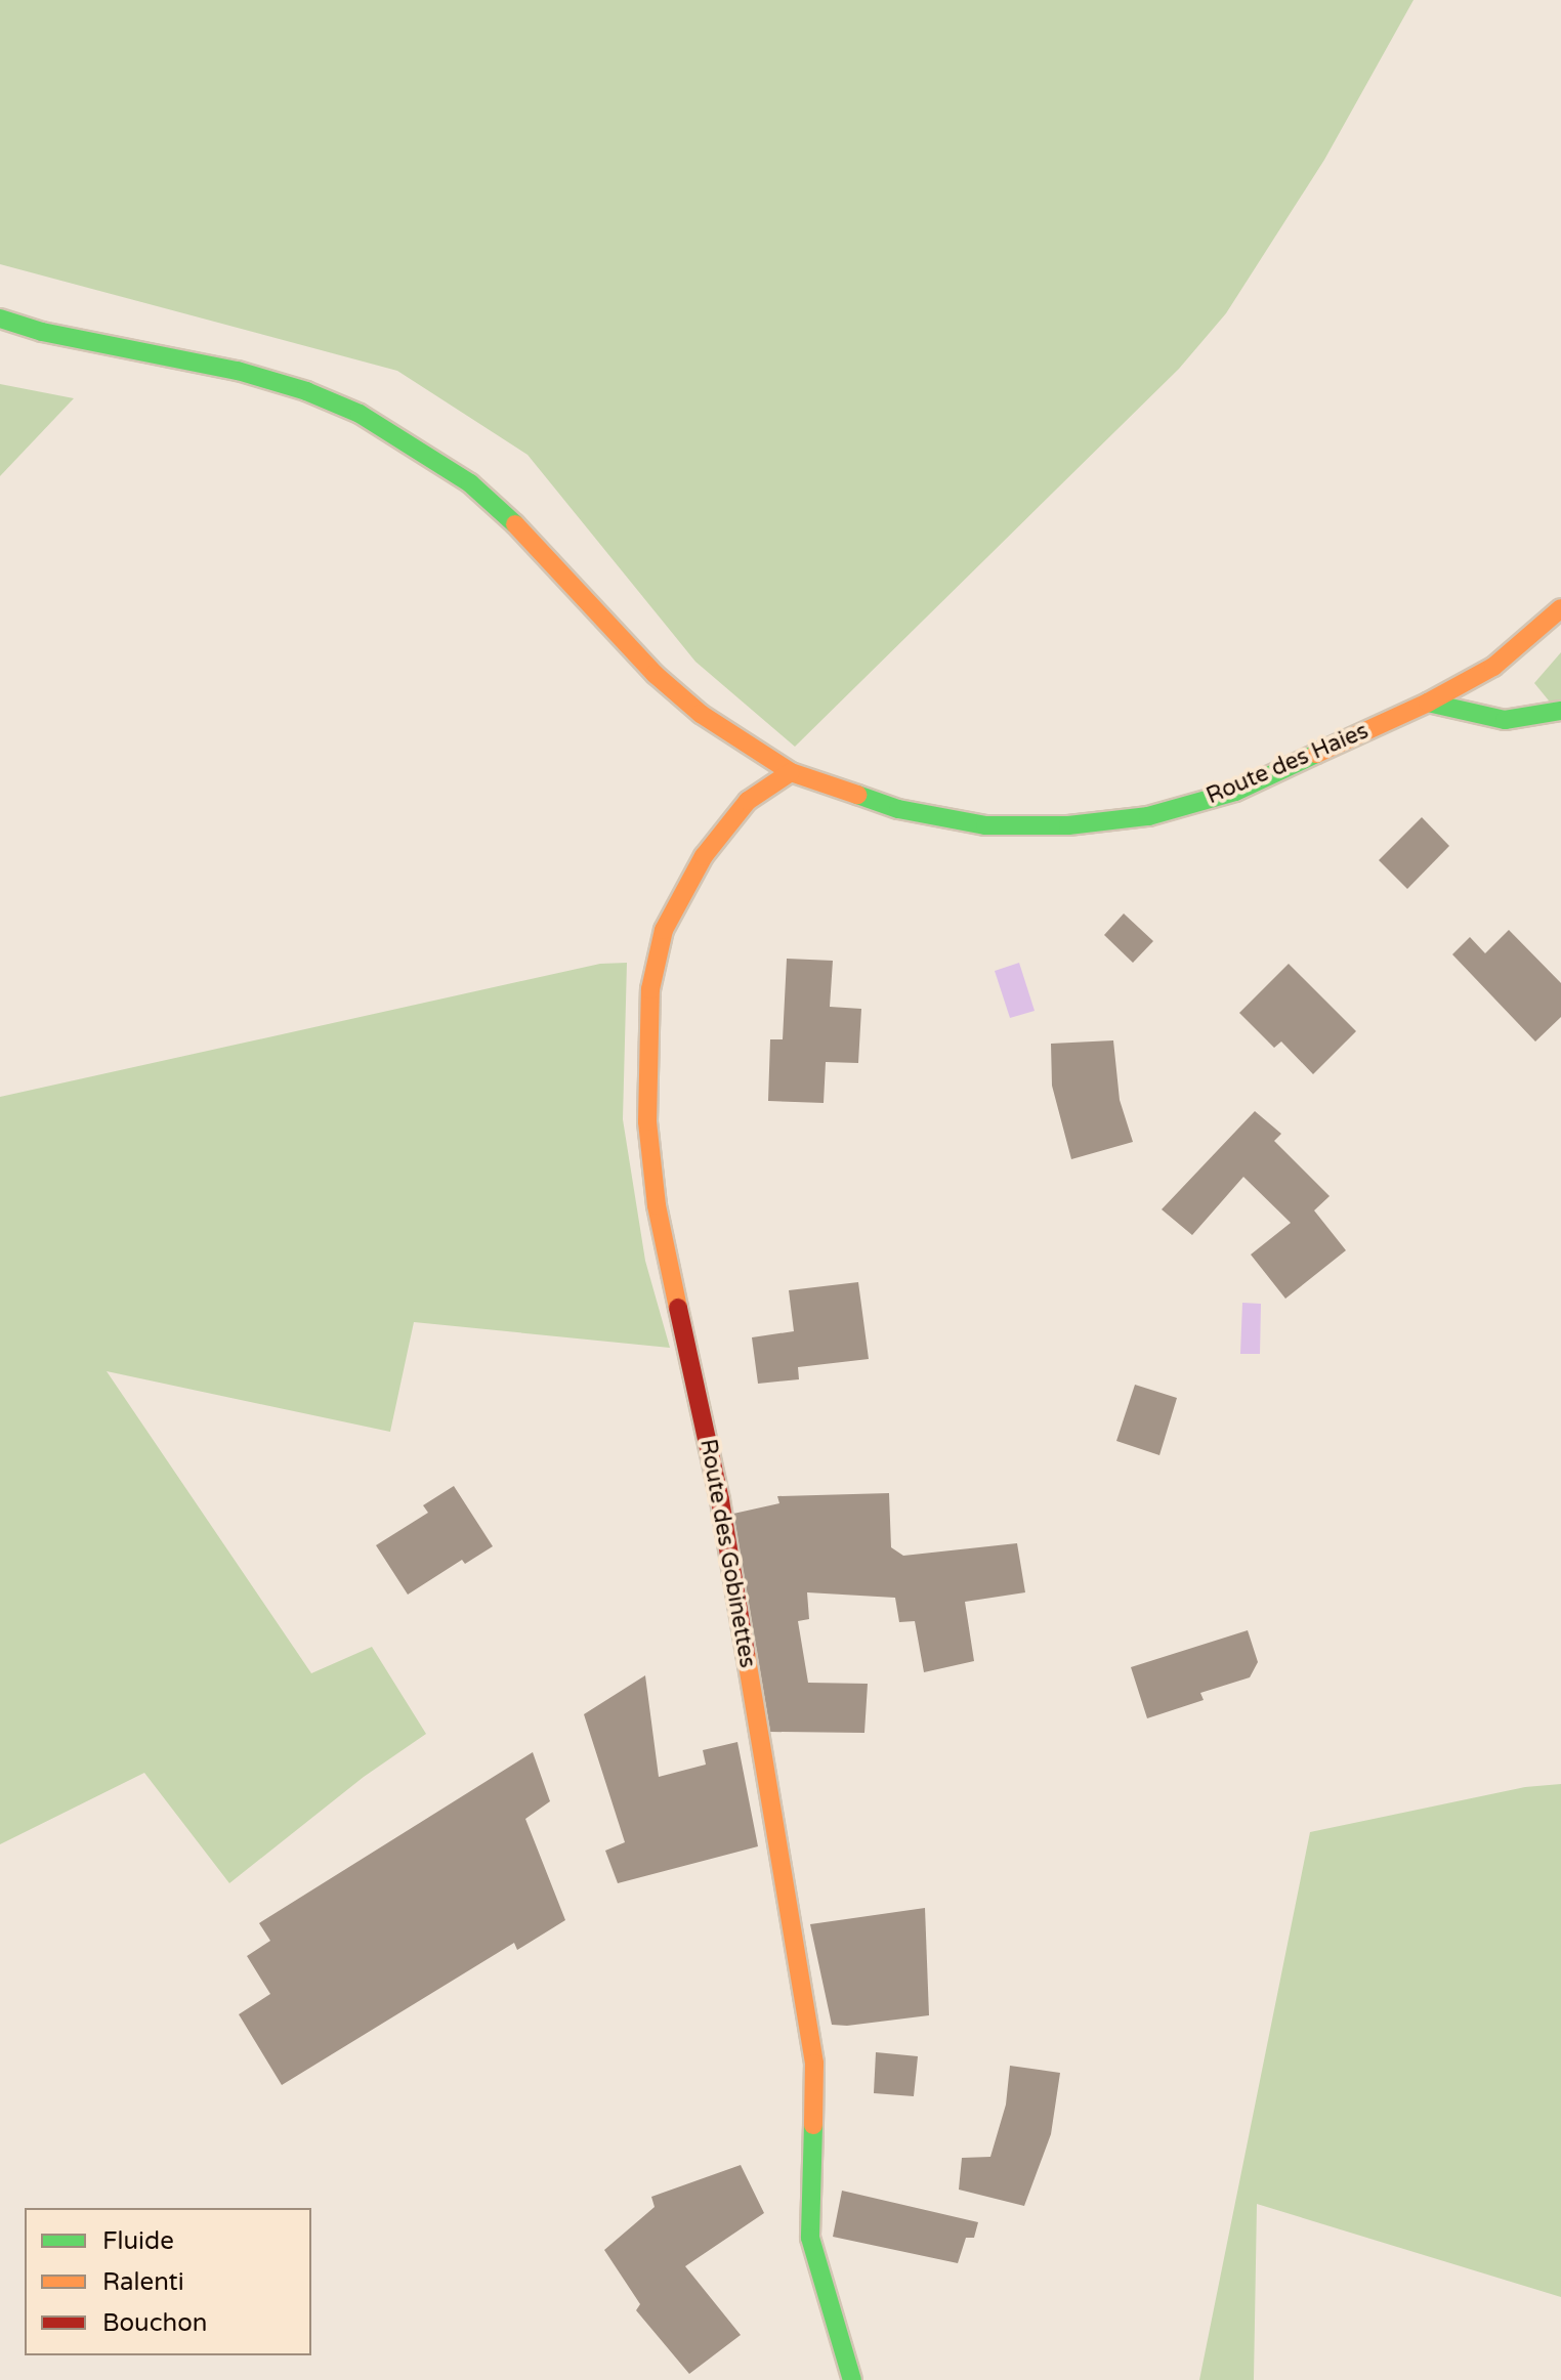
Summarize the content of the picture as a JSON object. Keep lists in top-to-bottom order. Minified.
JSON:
{"streets":{"street":["Route des Haies","Route des Gobinettes"]},"crossings":[["Route des Haies","Route des Gobinettes"]],"legend":["Fluide","Ralenti","Bouchon"]}
